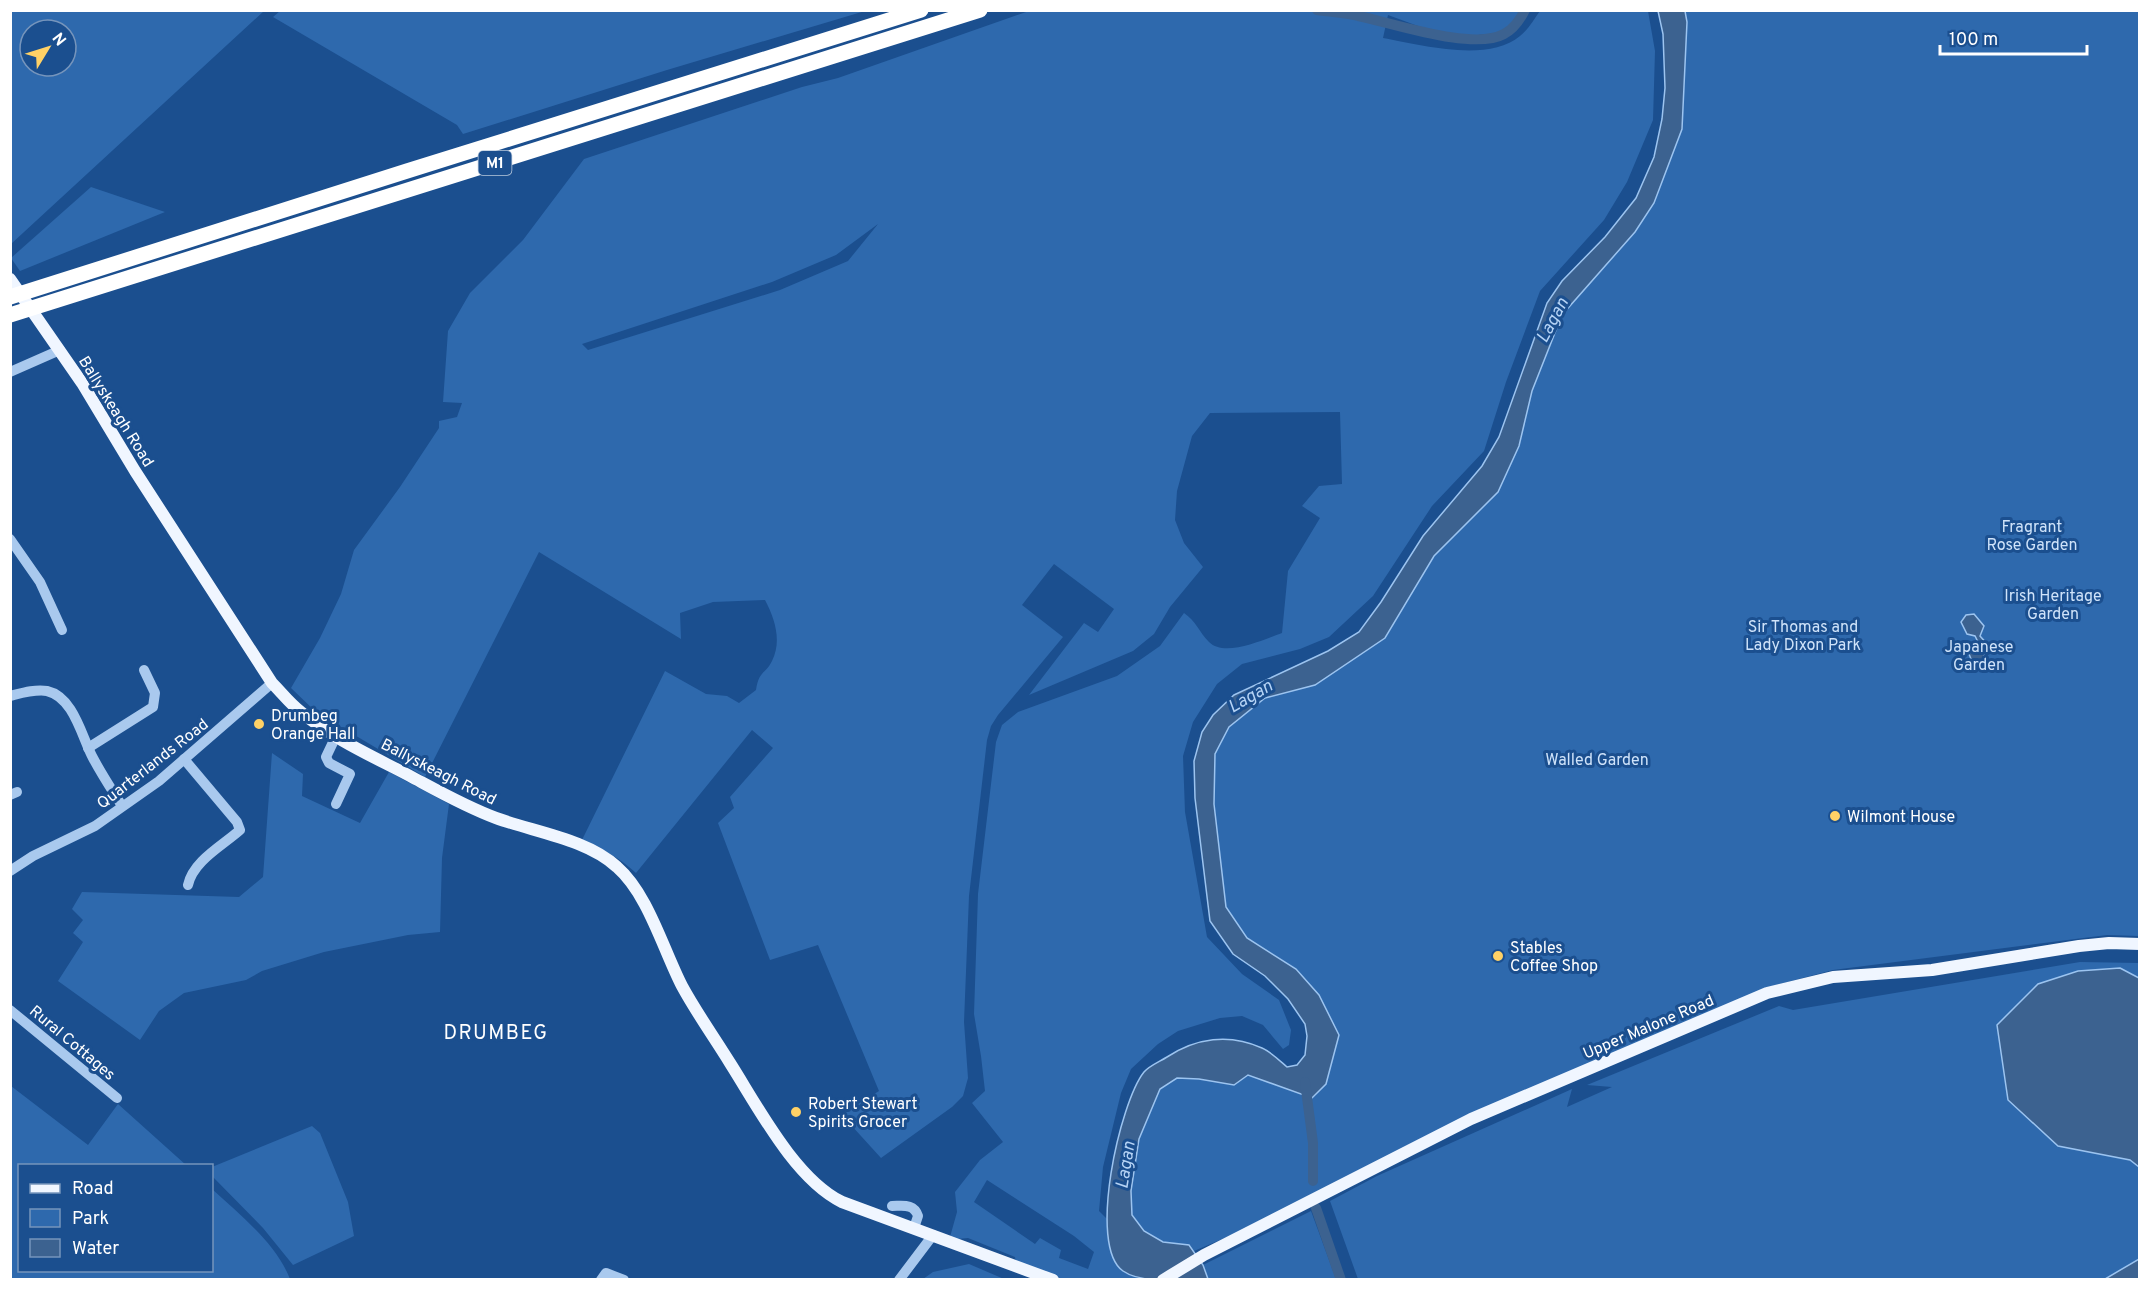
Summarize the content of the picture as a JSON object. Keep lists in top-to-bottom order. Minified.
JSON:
{"streets":{"highway":["M1"],"main road":["Ballyskeagh Road","Upper Malone Road"],"street":["Quarterlands Road","Rural Cottages"]},"crossings":[["Ballyskeagh Road","Quarterlands Road"]],"districts":["DRUMBEG"],"water":["Lagan"],"parks":["Fragrant Rose Garden","Irish Heritage Garden","Sir Thomas and Lady Dixon Park","Japanese Garden","Walled Garden"],"places":["Drumbeg Orange Hall","Wilmont House","Stables Coffee Shop","Robert Stewart Spirits Grocer"],"legend":["Road","Park","Water"],"scale_bar":"100 m","north":"top right"}
